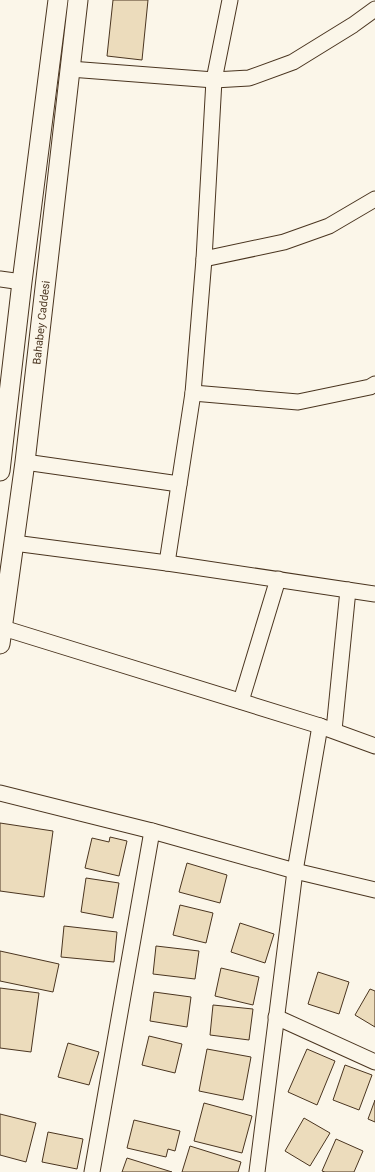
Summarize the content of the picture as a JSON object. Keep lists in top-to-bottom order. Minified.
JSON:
{"streets":{"street":["Bahabey Caddesi"]}}
